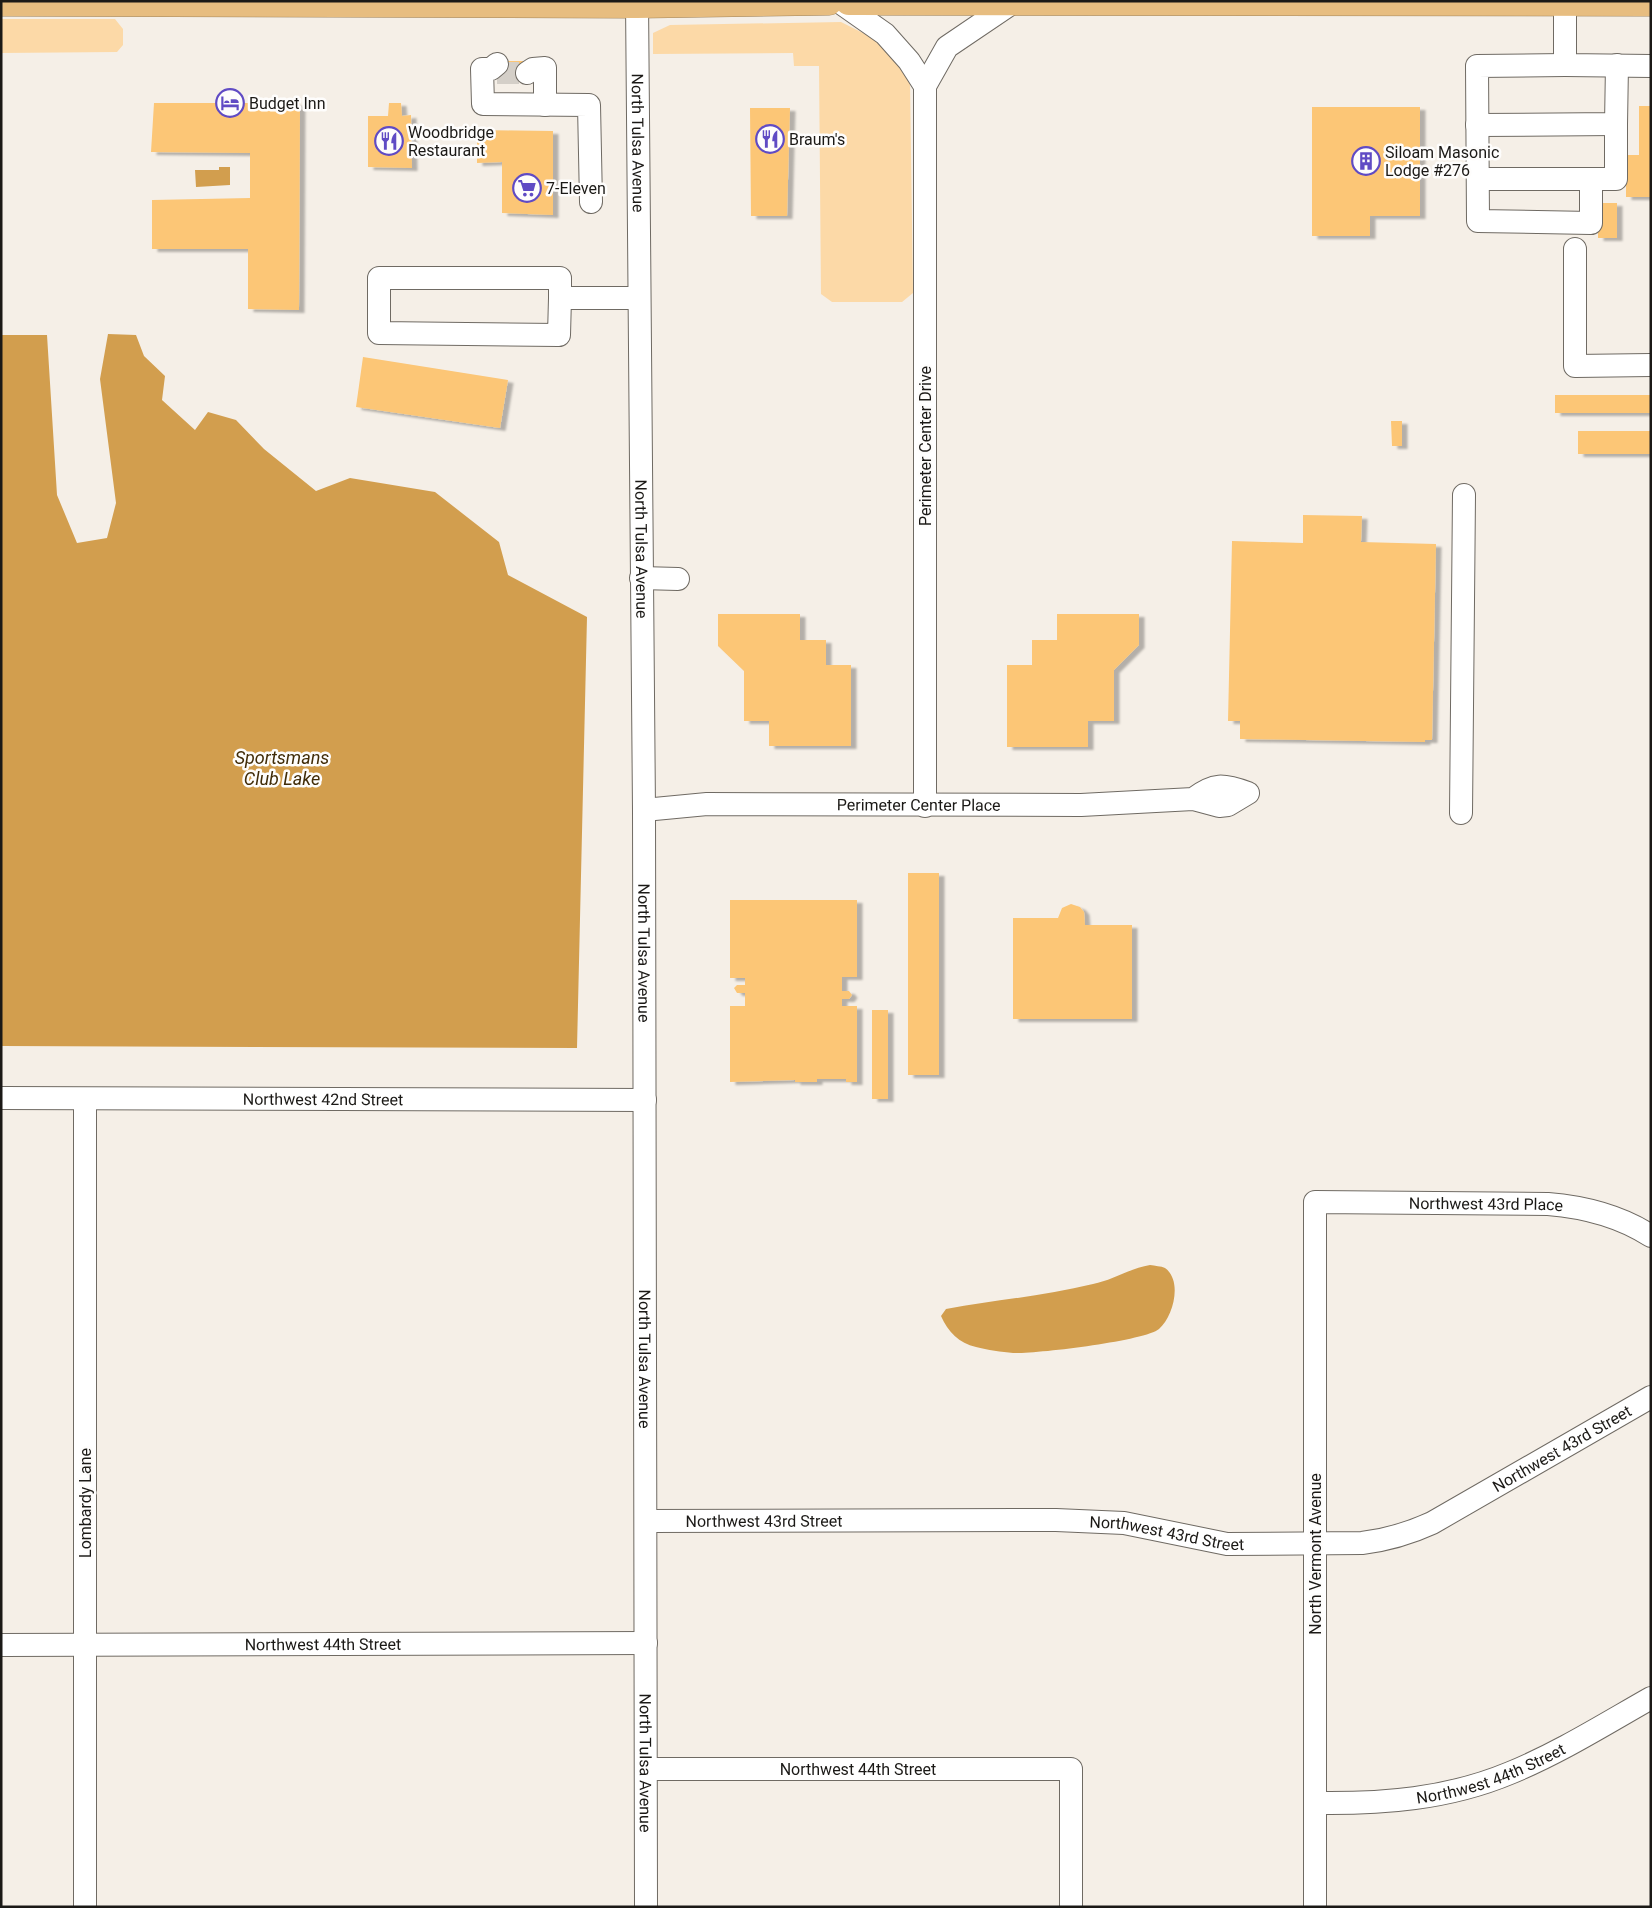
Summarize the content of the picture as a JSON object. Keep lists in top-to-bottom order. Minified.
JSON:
{"streets":{"street":["North Tulsa Avenue","Perimeter Center Drive","Perimeter Center Place","Northwest 42nd Street","Northwest 43rd Place","Northwest 43rd Street","Lombardy Lane","North Vermont Avenue","Northwest 44th Street"]},"crossings":[["North Tulsa Avenue","Perimeter Center Place"],["North Tulsa Avenue","Northwest 42nd Street"],["North Tulsa Avenue","Northwest 43rd Street"],["North Tulsa Avenue","Northwest 44th Street"],["Perimeter Center Drive","Perimeter Center Place"],["Northwest 42nd Street","Lombardy Lane"],["Northwest 43rd Place","North Vermont Avenue"],["Northwest 43rd Street","North Vermont Avenue"],["Lombardy Lane","Northwest 44th Street"],["North Vermont Avenue","Northwest 44th Street"]],"water":["Sportsmans Club Lake"],"places":{"hotel":["Budget Inn"],"restaurant":["Braum's","Woodbridge Restaurant"],"building":["Siloam Masonic Lodge #276"],"supermarket":["7-Eleven"]}}
